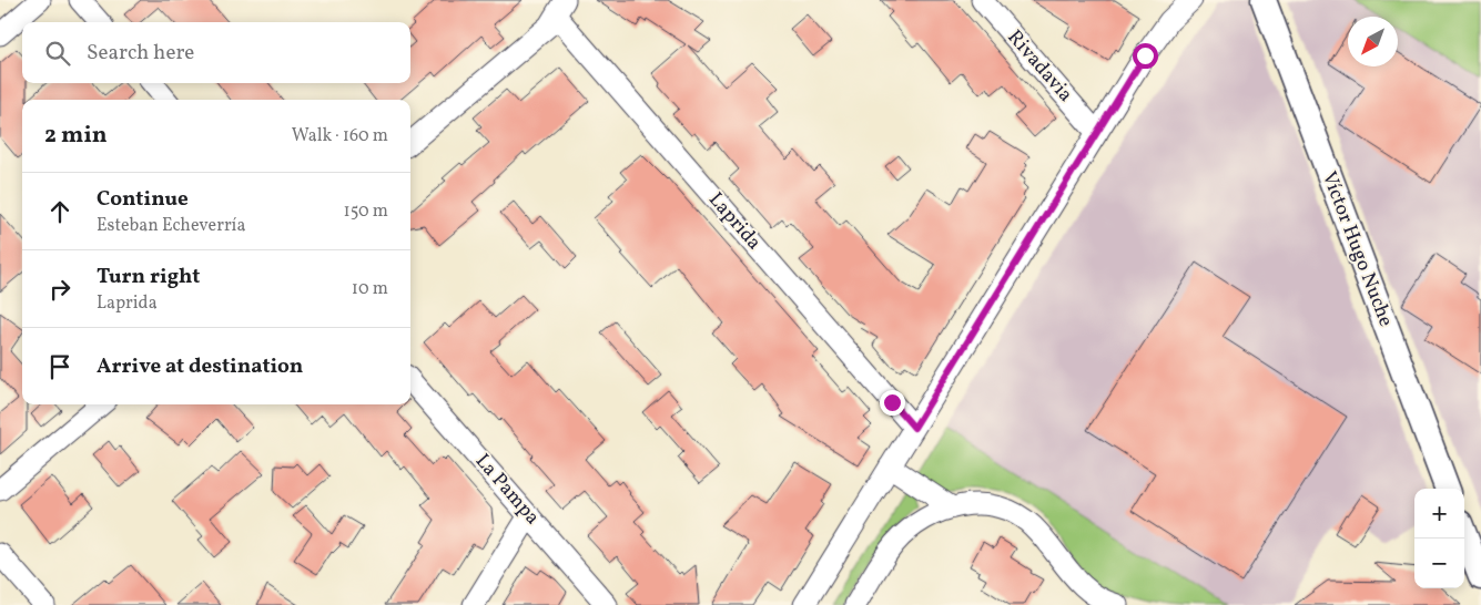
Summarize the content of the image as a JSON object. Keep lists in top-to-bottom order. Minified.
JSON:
{"streets":{"street":["Rivadavia","Laprida","Víctor Hugo Nuche","La Pampa"]},"north":"bottom left","page":{"search":"Search here","heading":["2 min","Walk · 160 m"],"list":[["Continue","Esteban Echeverría","150 m"],["Turn right","Laprida","10 m"],"Arrive at destination"],"map_buttons":["+","−"]}}
